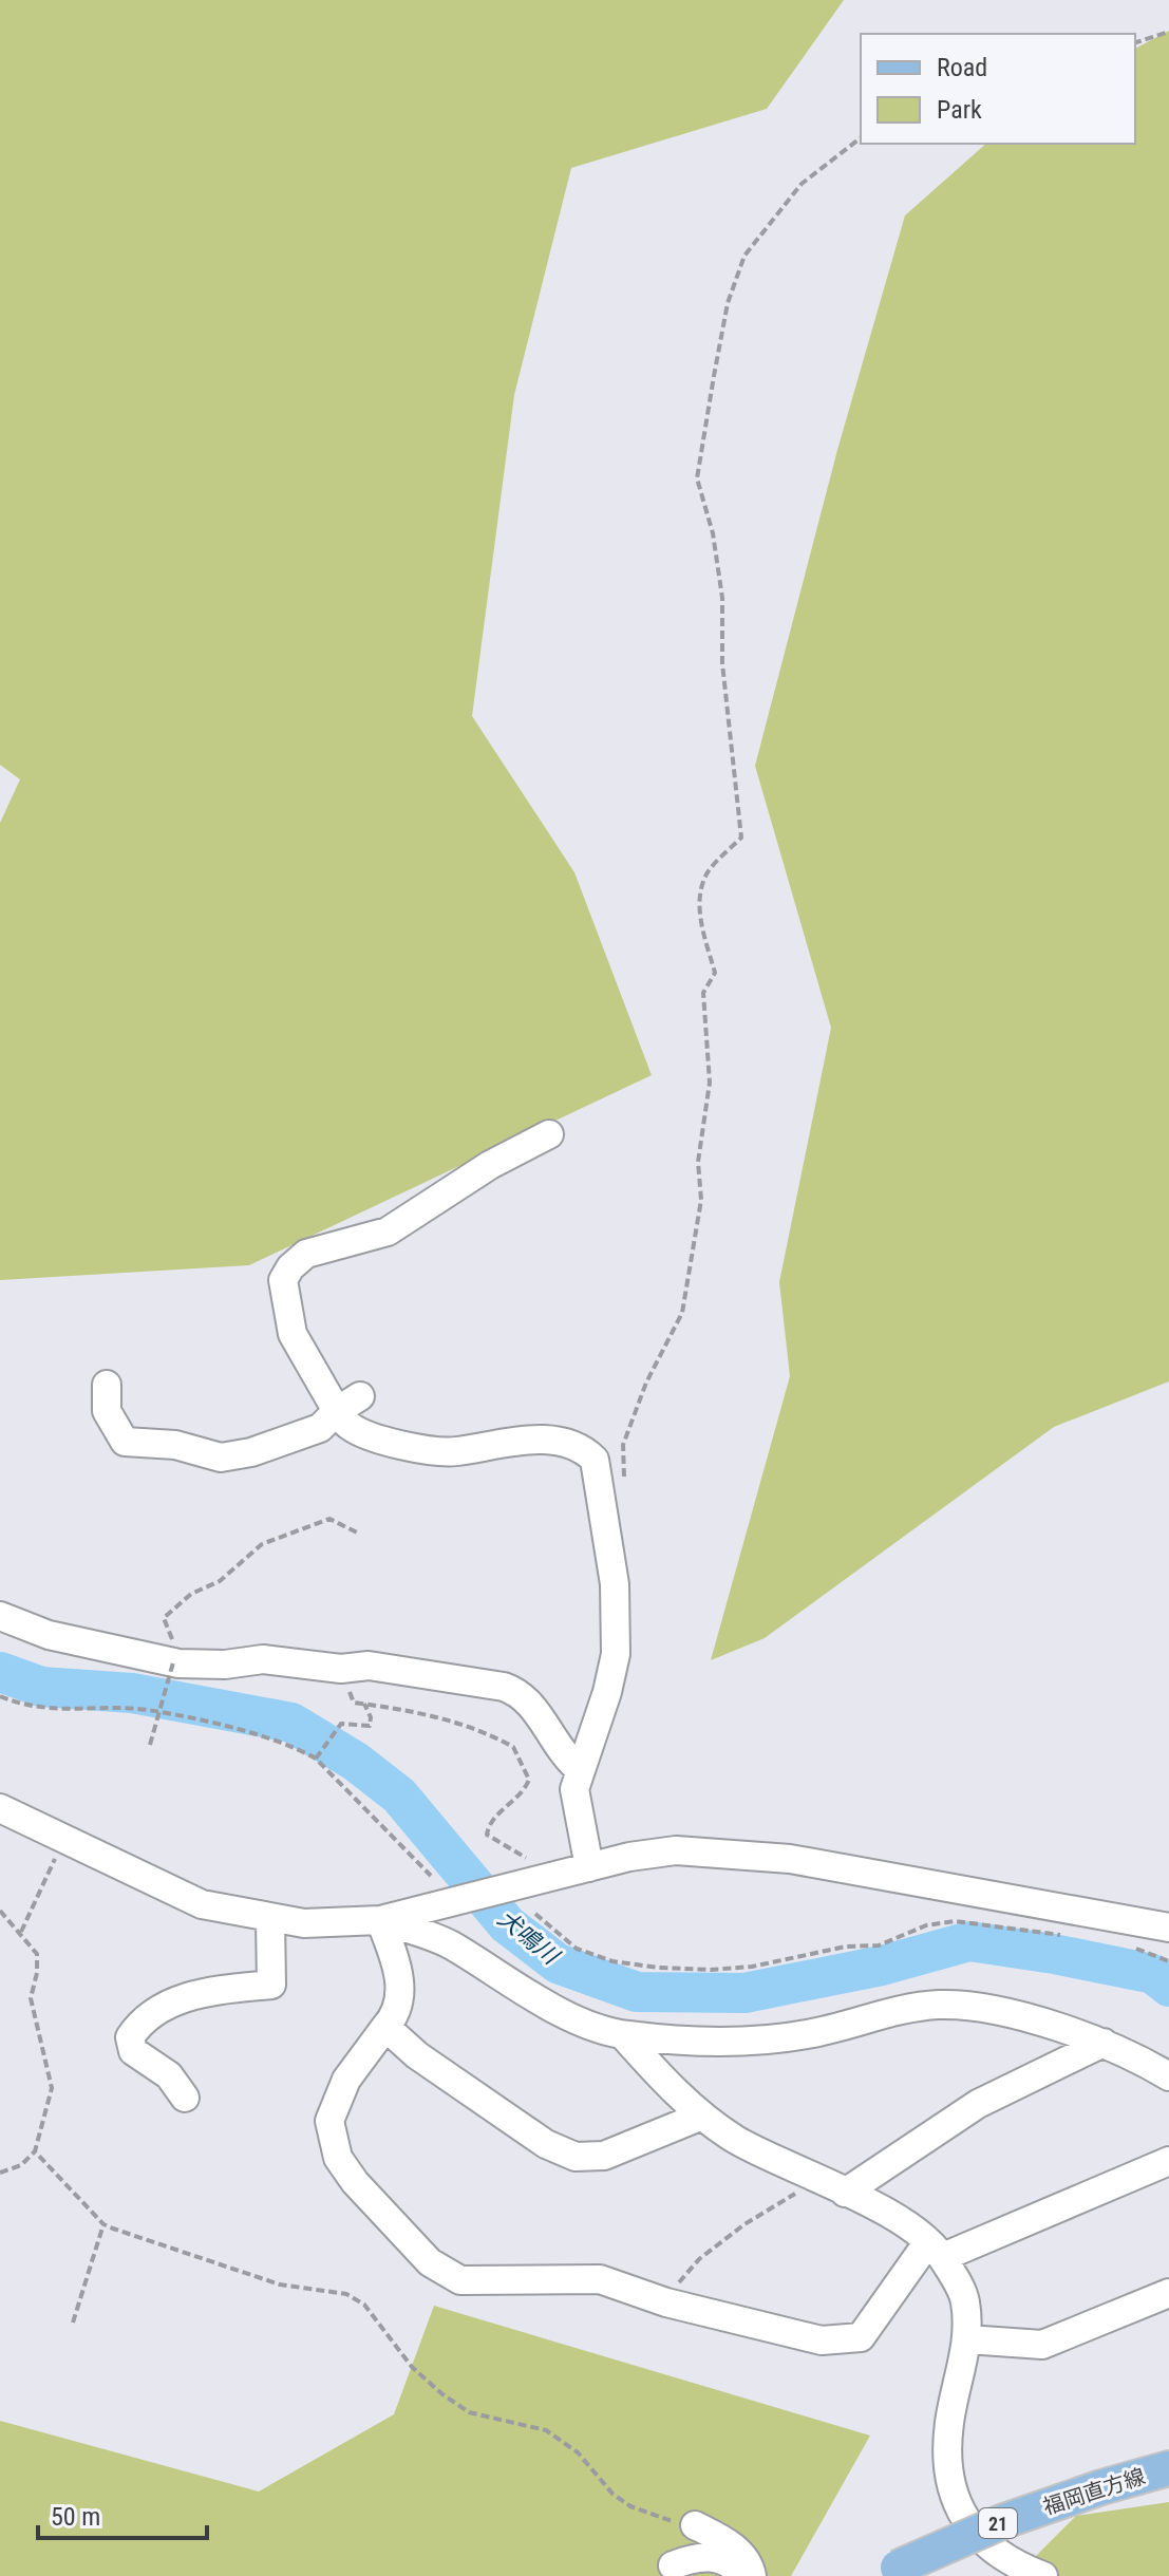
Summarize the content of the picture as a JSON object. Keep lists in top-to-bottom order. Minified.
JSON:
{"streets":{"main road":["福岡直方線","21"]},"water":["犬鳴川"],"legend":["Road","Park"],"scale_bar":"50 m"}
